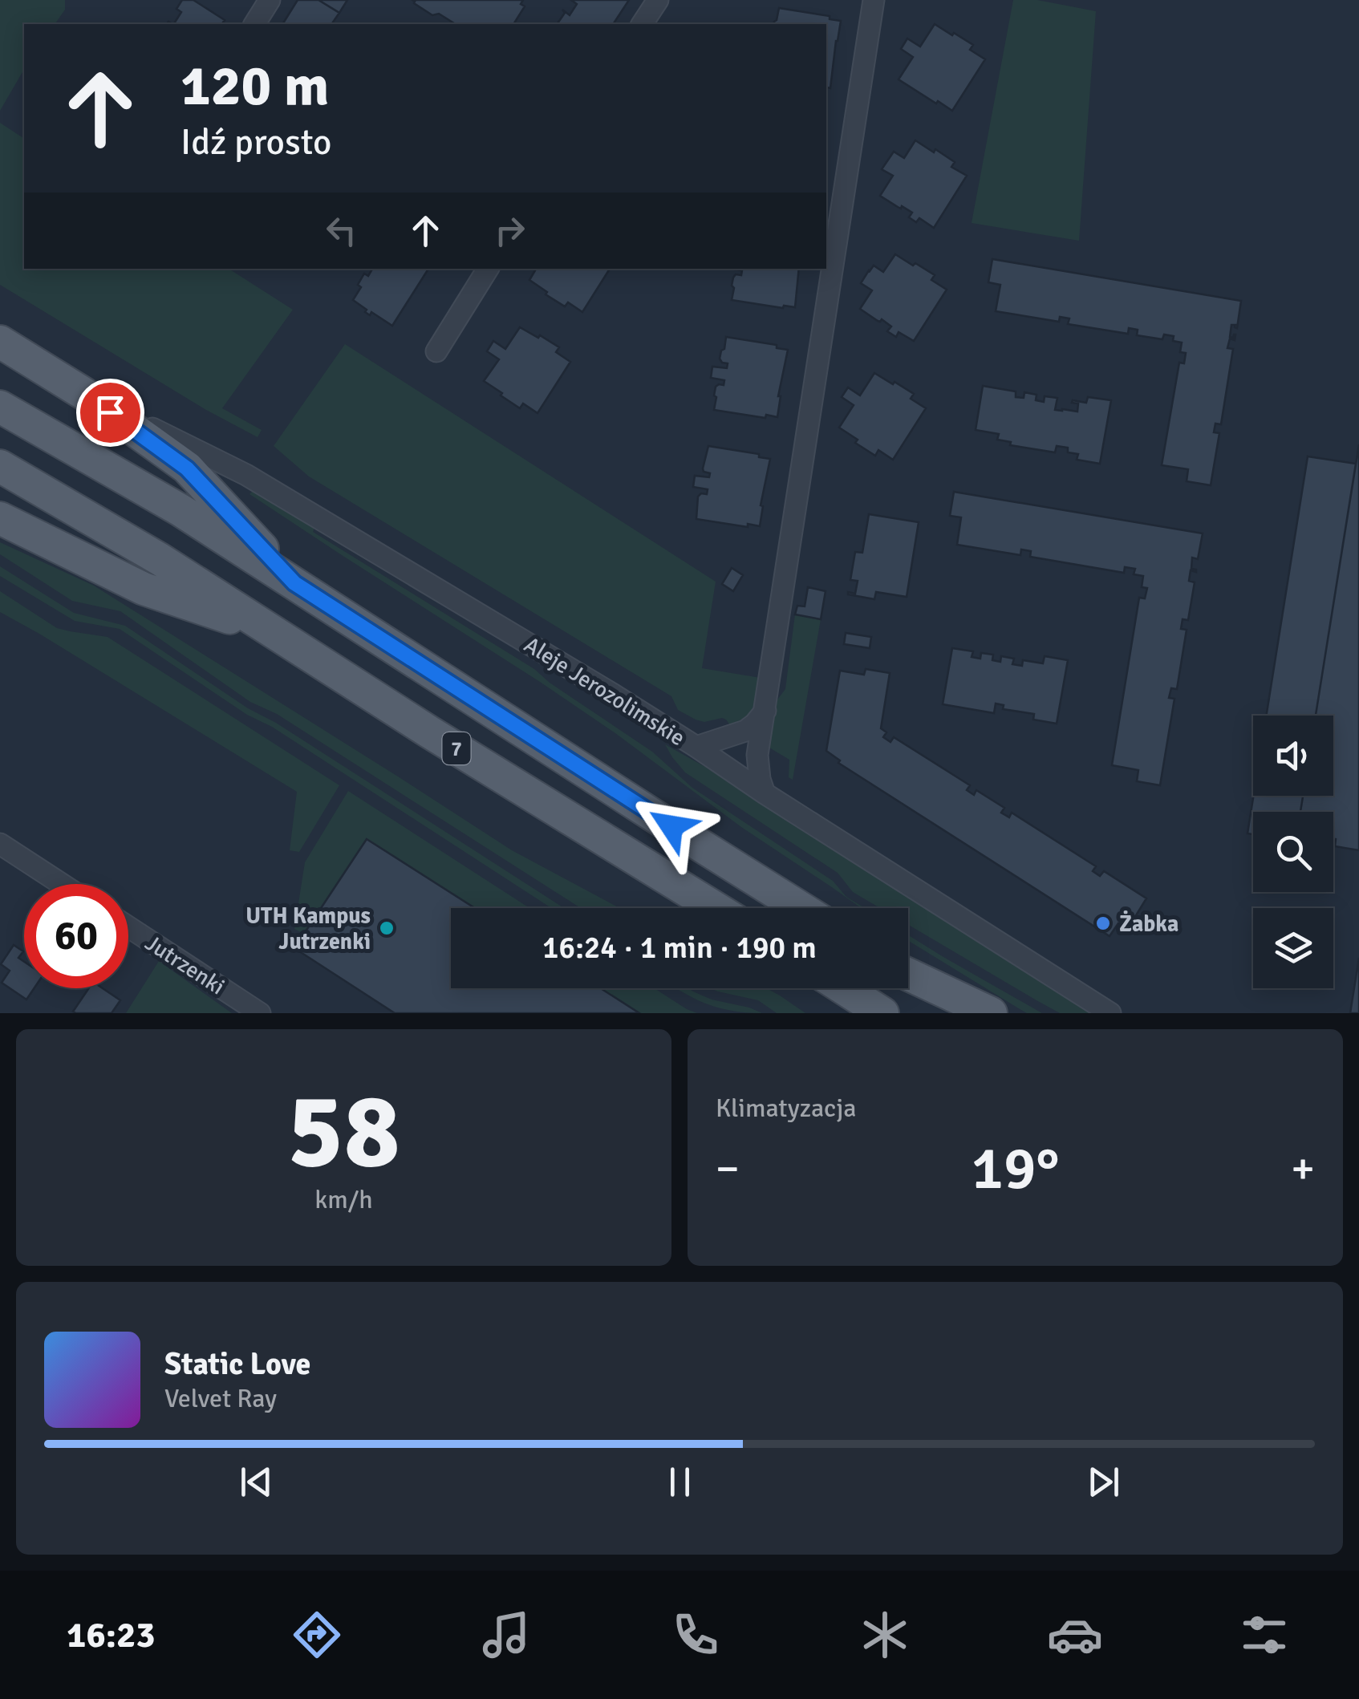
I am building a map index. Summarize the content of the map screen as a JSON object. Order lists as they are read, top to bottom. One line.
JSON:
{"streets":{"main road":["7"],"street":["Aleje Jerozolimskie","Jutrzenki"]},"places":["Żabka","UTH Kampus Jutrzenki"],"page":{"turn":["120 m","Idź prosto"],"limit":"60","trip":"16:24 · 1 min · 190 m","tile":[["58","km/h"],"Klimatyzacja"],"heat":["−","19°","+"],"song":["Static Love","Velvet Ray"],"tabs":"16:23"}}
